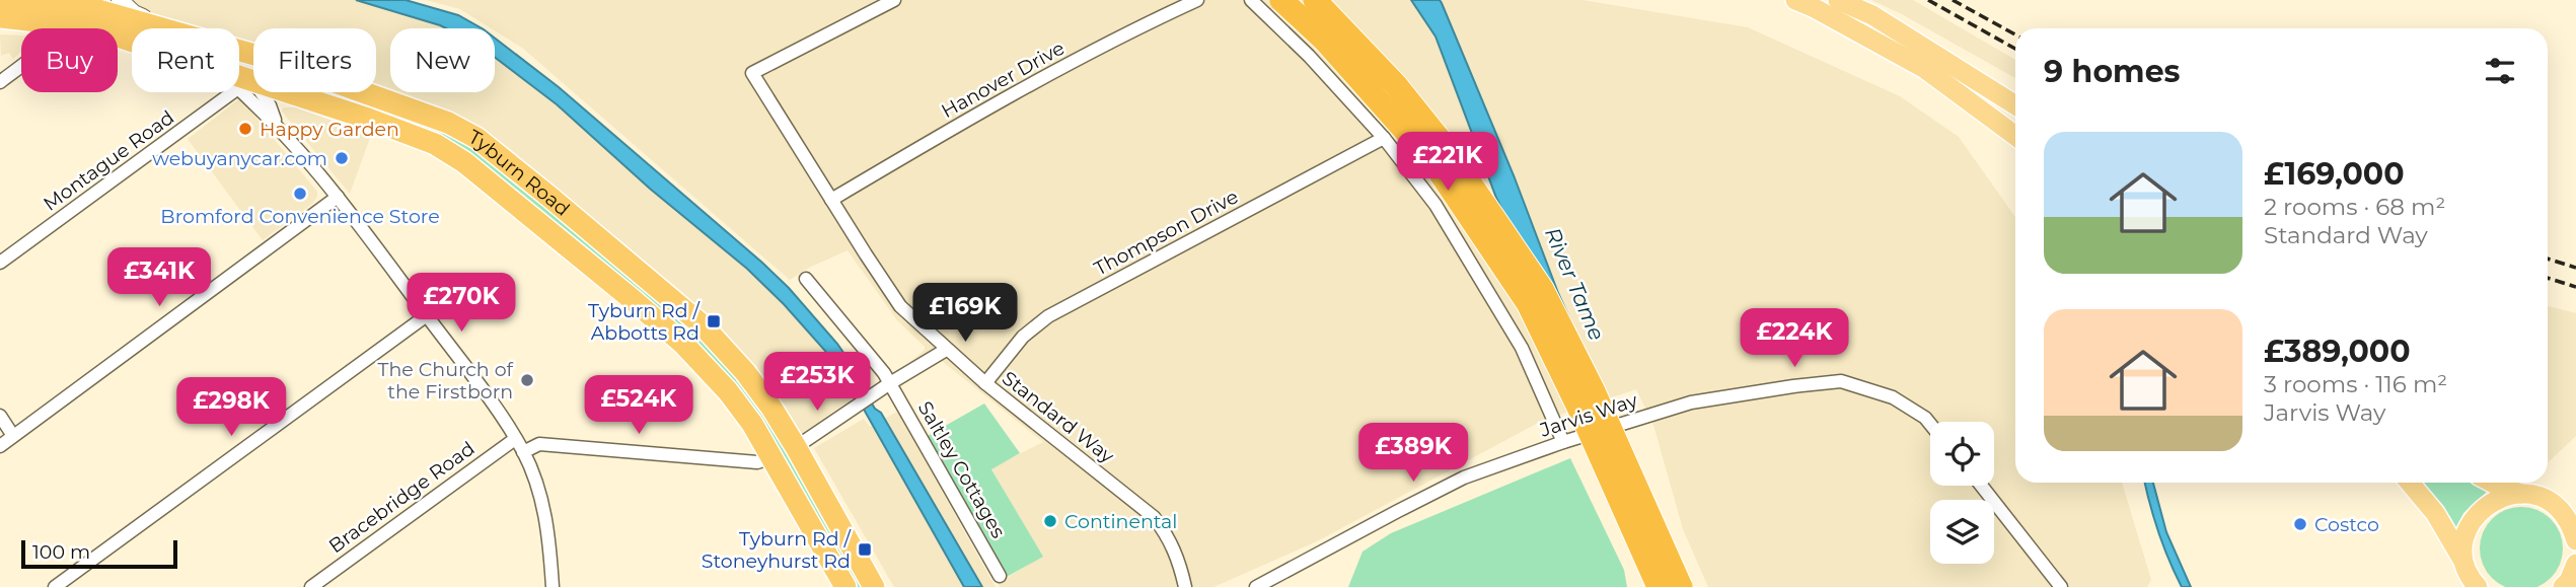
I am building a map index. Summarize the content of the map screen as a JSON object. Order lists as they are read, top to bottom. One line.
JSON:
{"streets":{"highway":["Tyburn Road"],"street":["Hanover Drive","Montague Road","Thompson Drive","Jarvis Way","Standard Way","Saltley Cottages","Bracebridge Road"]},"crossings":[["Hanover Drive","Standard Way"],["Montague Road","Tyburn Road"],["Thompson Drive","Standard Way"]],"water":["River Tame"],"places":{"other":["Happy Garden","webuyanycar.com","Bromford Convenience Store","The Church of the Firstborn","Continental","Costco"],"transit":["Tyburn Rd / Abbotts Rd","Tyburn Rd / Stoneyhurst Rd"]},"scale_bar":"100 m","page":{"chip":["Buy","Rent","Filters","New"],"heading":"9 homes","list":[{"name":"£169,000","note":"2 rooms · 68 m² · Standard Way"},{"name":"£389,000","note":"3 rooms · 116 m² · Jarvis Way"}],"price":["£221K","£341K","£270K","£169K","£224K","£253K","£524K","£298K","£389K"],"scale":"100 m"}}
